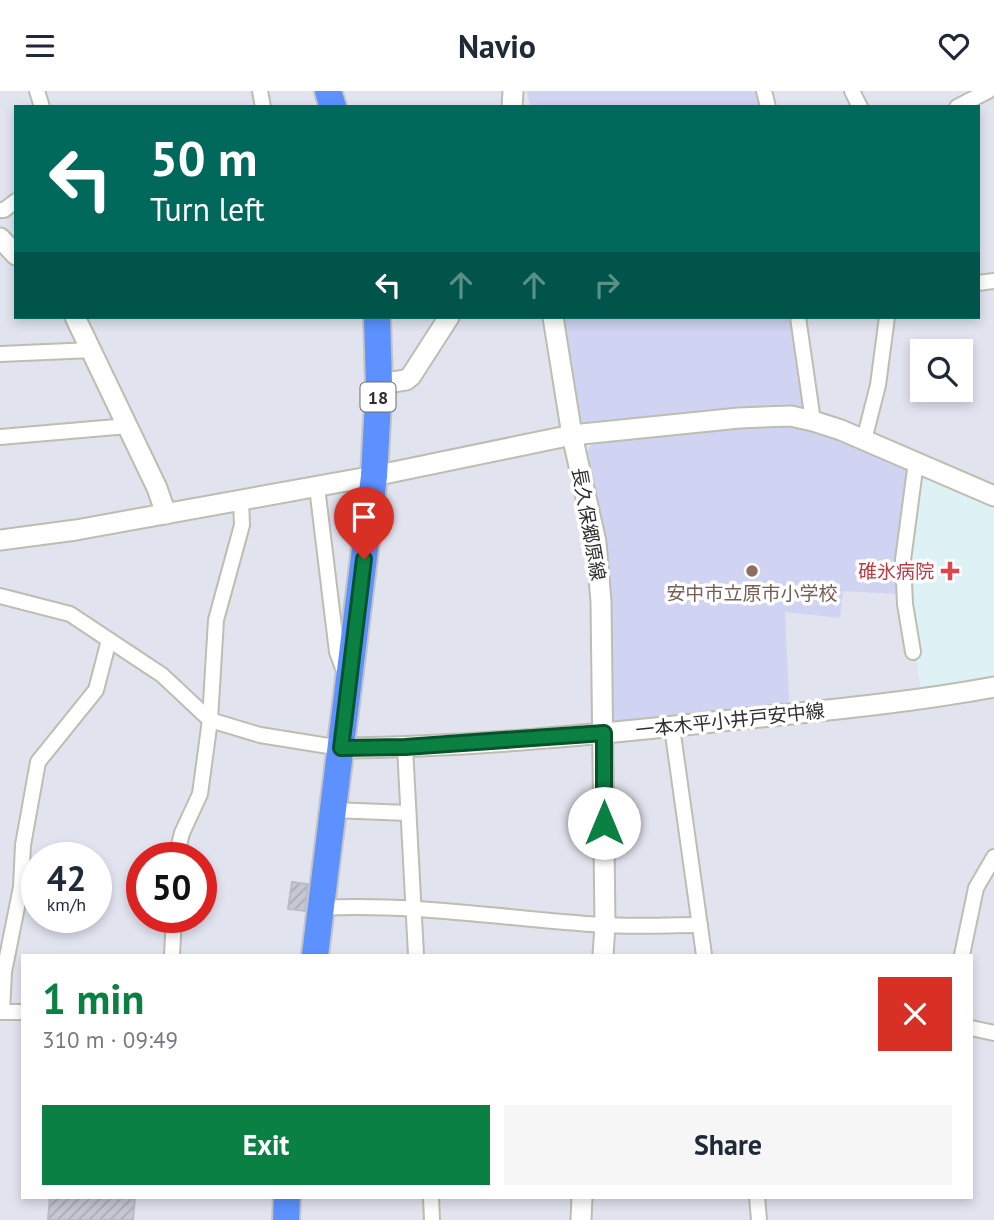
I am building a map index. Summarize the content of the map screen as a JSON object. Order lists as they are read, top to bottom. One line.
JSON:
{"streets":{"highway":["18"],"street":["長久保郷原線","一本木平小井戸安中線"]},"crossings":[["18","一本木平小井戸安中線"],["長久保郷原線","一本木平小井戸安中線"]],"places":{"other":["安中市立原市小学校"],"health":["碓氷病院"]},"page":{"header":"Navio","turn":["50 m","Turn left"],"speed":"42 km/h","limit":"50","heading":["1 min","310 m · 09:49"],"buttons":["Exit","Share"]}}
